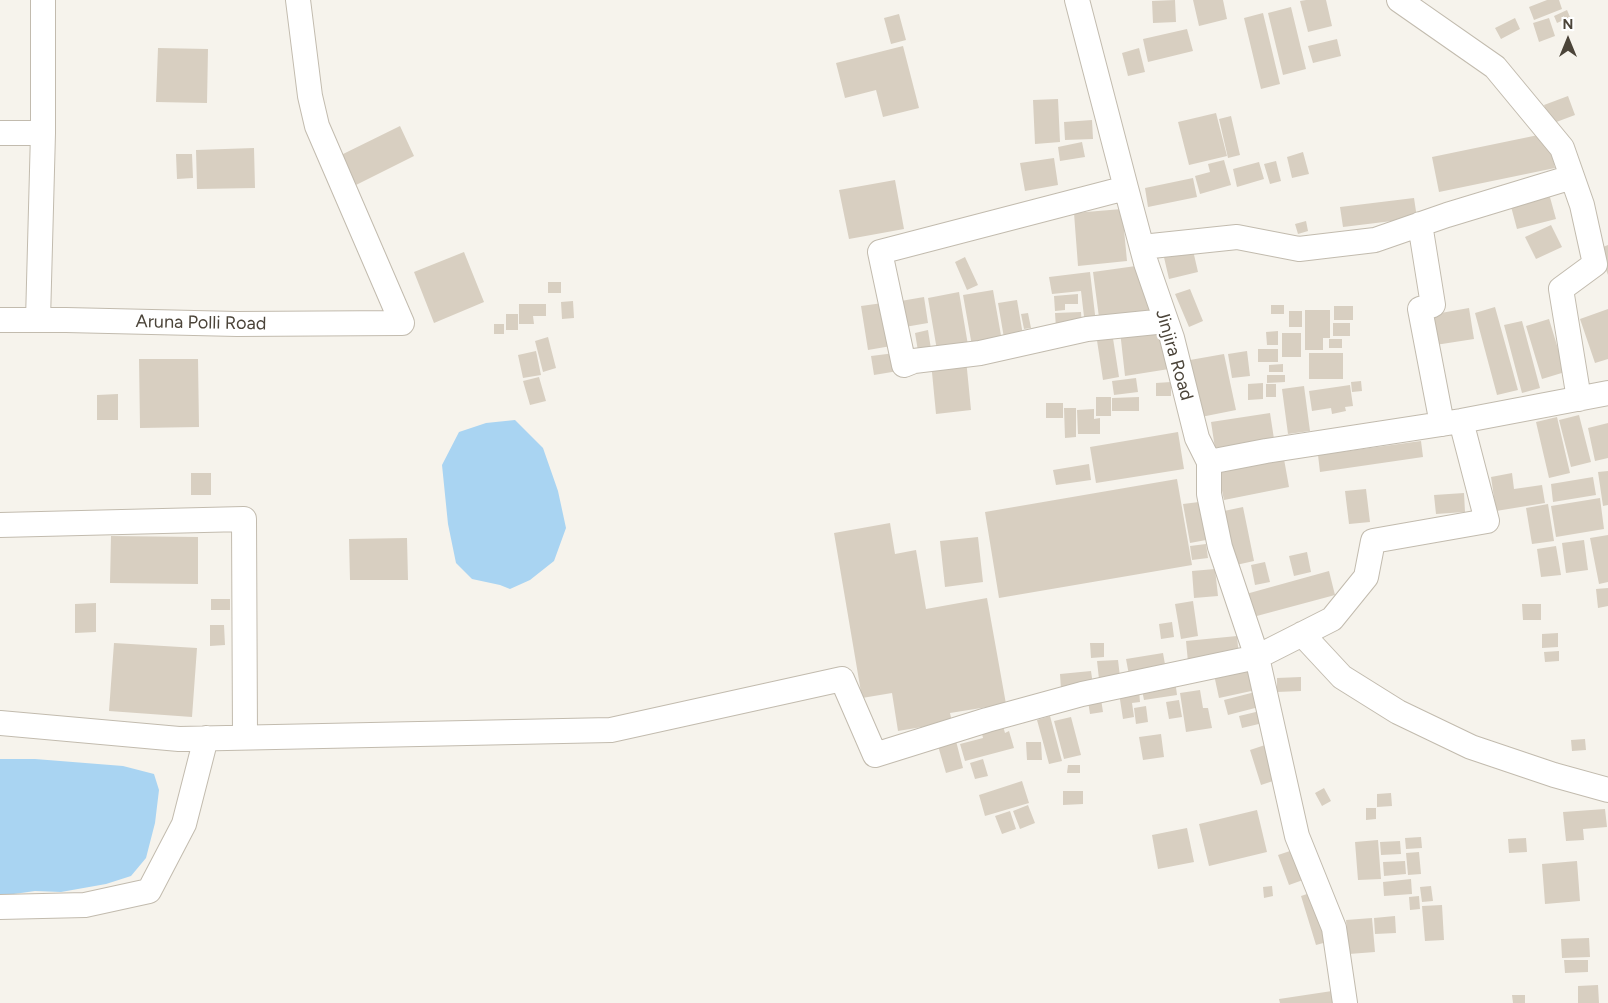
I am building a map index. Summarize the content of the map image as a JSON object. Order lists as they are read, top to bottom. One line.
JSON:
{"streets":{"street":["Aruna Polli Road","Jinjira Road"]},"north":"top"}
